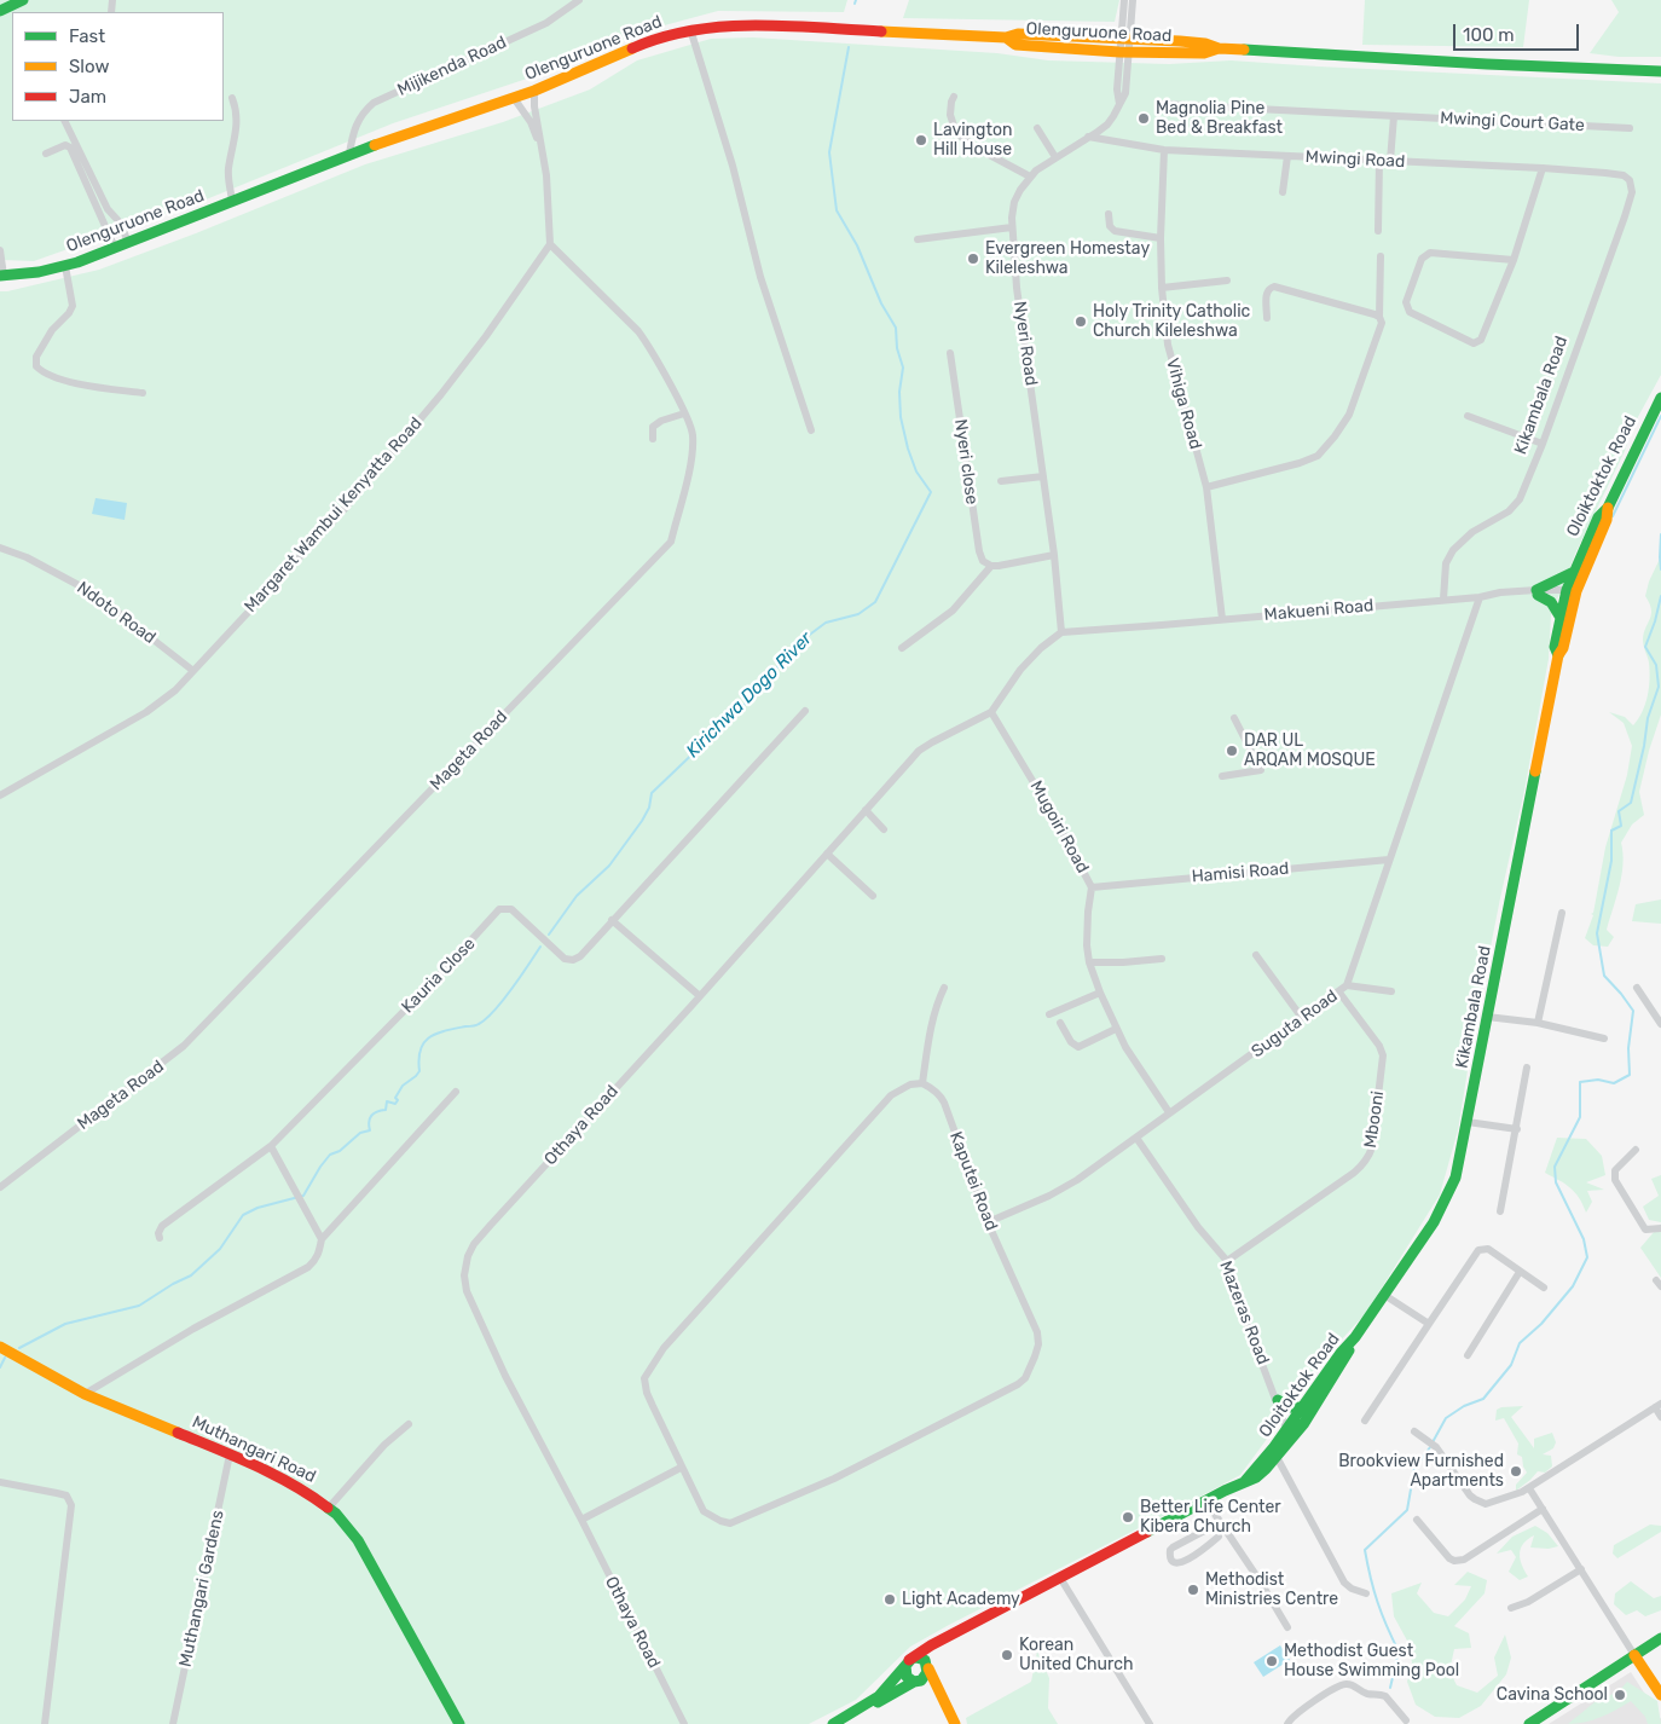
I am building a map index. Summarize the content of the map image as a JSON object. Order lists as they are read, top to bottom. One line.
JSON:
{"streets":{"street":["Olenguruone Road","Mijikenda Road","Mwingi Court Gate","Mwingi Road","Nyeri Road","Kikambala Road","Vihiga Road","Nyeri close","Oloiktoktok Road","Margaret Wambui Kenyatta Road","Makueni Road","Ndoto Road","Mageta Road","Mugoiri Road","Hamisi Road","Kauria Close","Suguta Road","Mbooni","Othaya Road","Kaputei Road","Mazeras Road","Oloitoktok Road","Muthangari Road","Muthangari Gardens"]},"crossings":[["Olenguruone Road","Mijikenda Road"],["Olenguruone Road","Nyeri Road"],["Mwingi Road","Nyeri Road"],["Mwingi Road","Kikambala Road"],["Mwingi Road","Vihiga Road"],["Nyeri Road","Makueni Road"],["Nyeri Road","Othaya Road"],["Kikambala Road","Makueni Road"],["Kikambala Road","Oloitoktok Road"],["Vihiga Road","Makueni Road"],["Oloiktoktok Road","Makueni Road"],["Margaret Wambui Kenyatta Road","Ndoto Road"],["Margaret Wambui Kenyatta Road","Mageta Road"],["Makueni Road","Suguta Road"],["Makueni Road","Othaya Road"],["Mugoiri Road","Hamisi Road"],["Mugoiri Road","Suguta Road"],["Mugoiri Road","Othaya Road"],["Hamisi Road","Suguta Road"],["Suguta Road","Mbooni"],["Suguta Road","Kaputei Road"],["Suguta Road","Mazeras Road"],["Mbooni","Mazeras Road"],["Mazeras Road","Oloitoktok Road"],["Muthangari Road","Muthangari Gardens"]],"water":["Kirichwa Dogo River"],"places":["Magnolia Pine Bed & Breakfast","Lavington Hill House","Evergreen Homestay Kileleshwa","Holy Trinity Catholic Church Kileleshwa","DAR UL ARQAM MOSQUE","Brookview Furnished Apartments","Better Life Center Kibera Church","Methodist Ministries Centre","Light Academy","Korean United Church","Methodist Guest House Swimming Pool","Cavina School"],"legend":["Fast","Slow","Jam"],"scale_bar":"100 m"}
